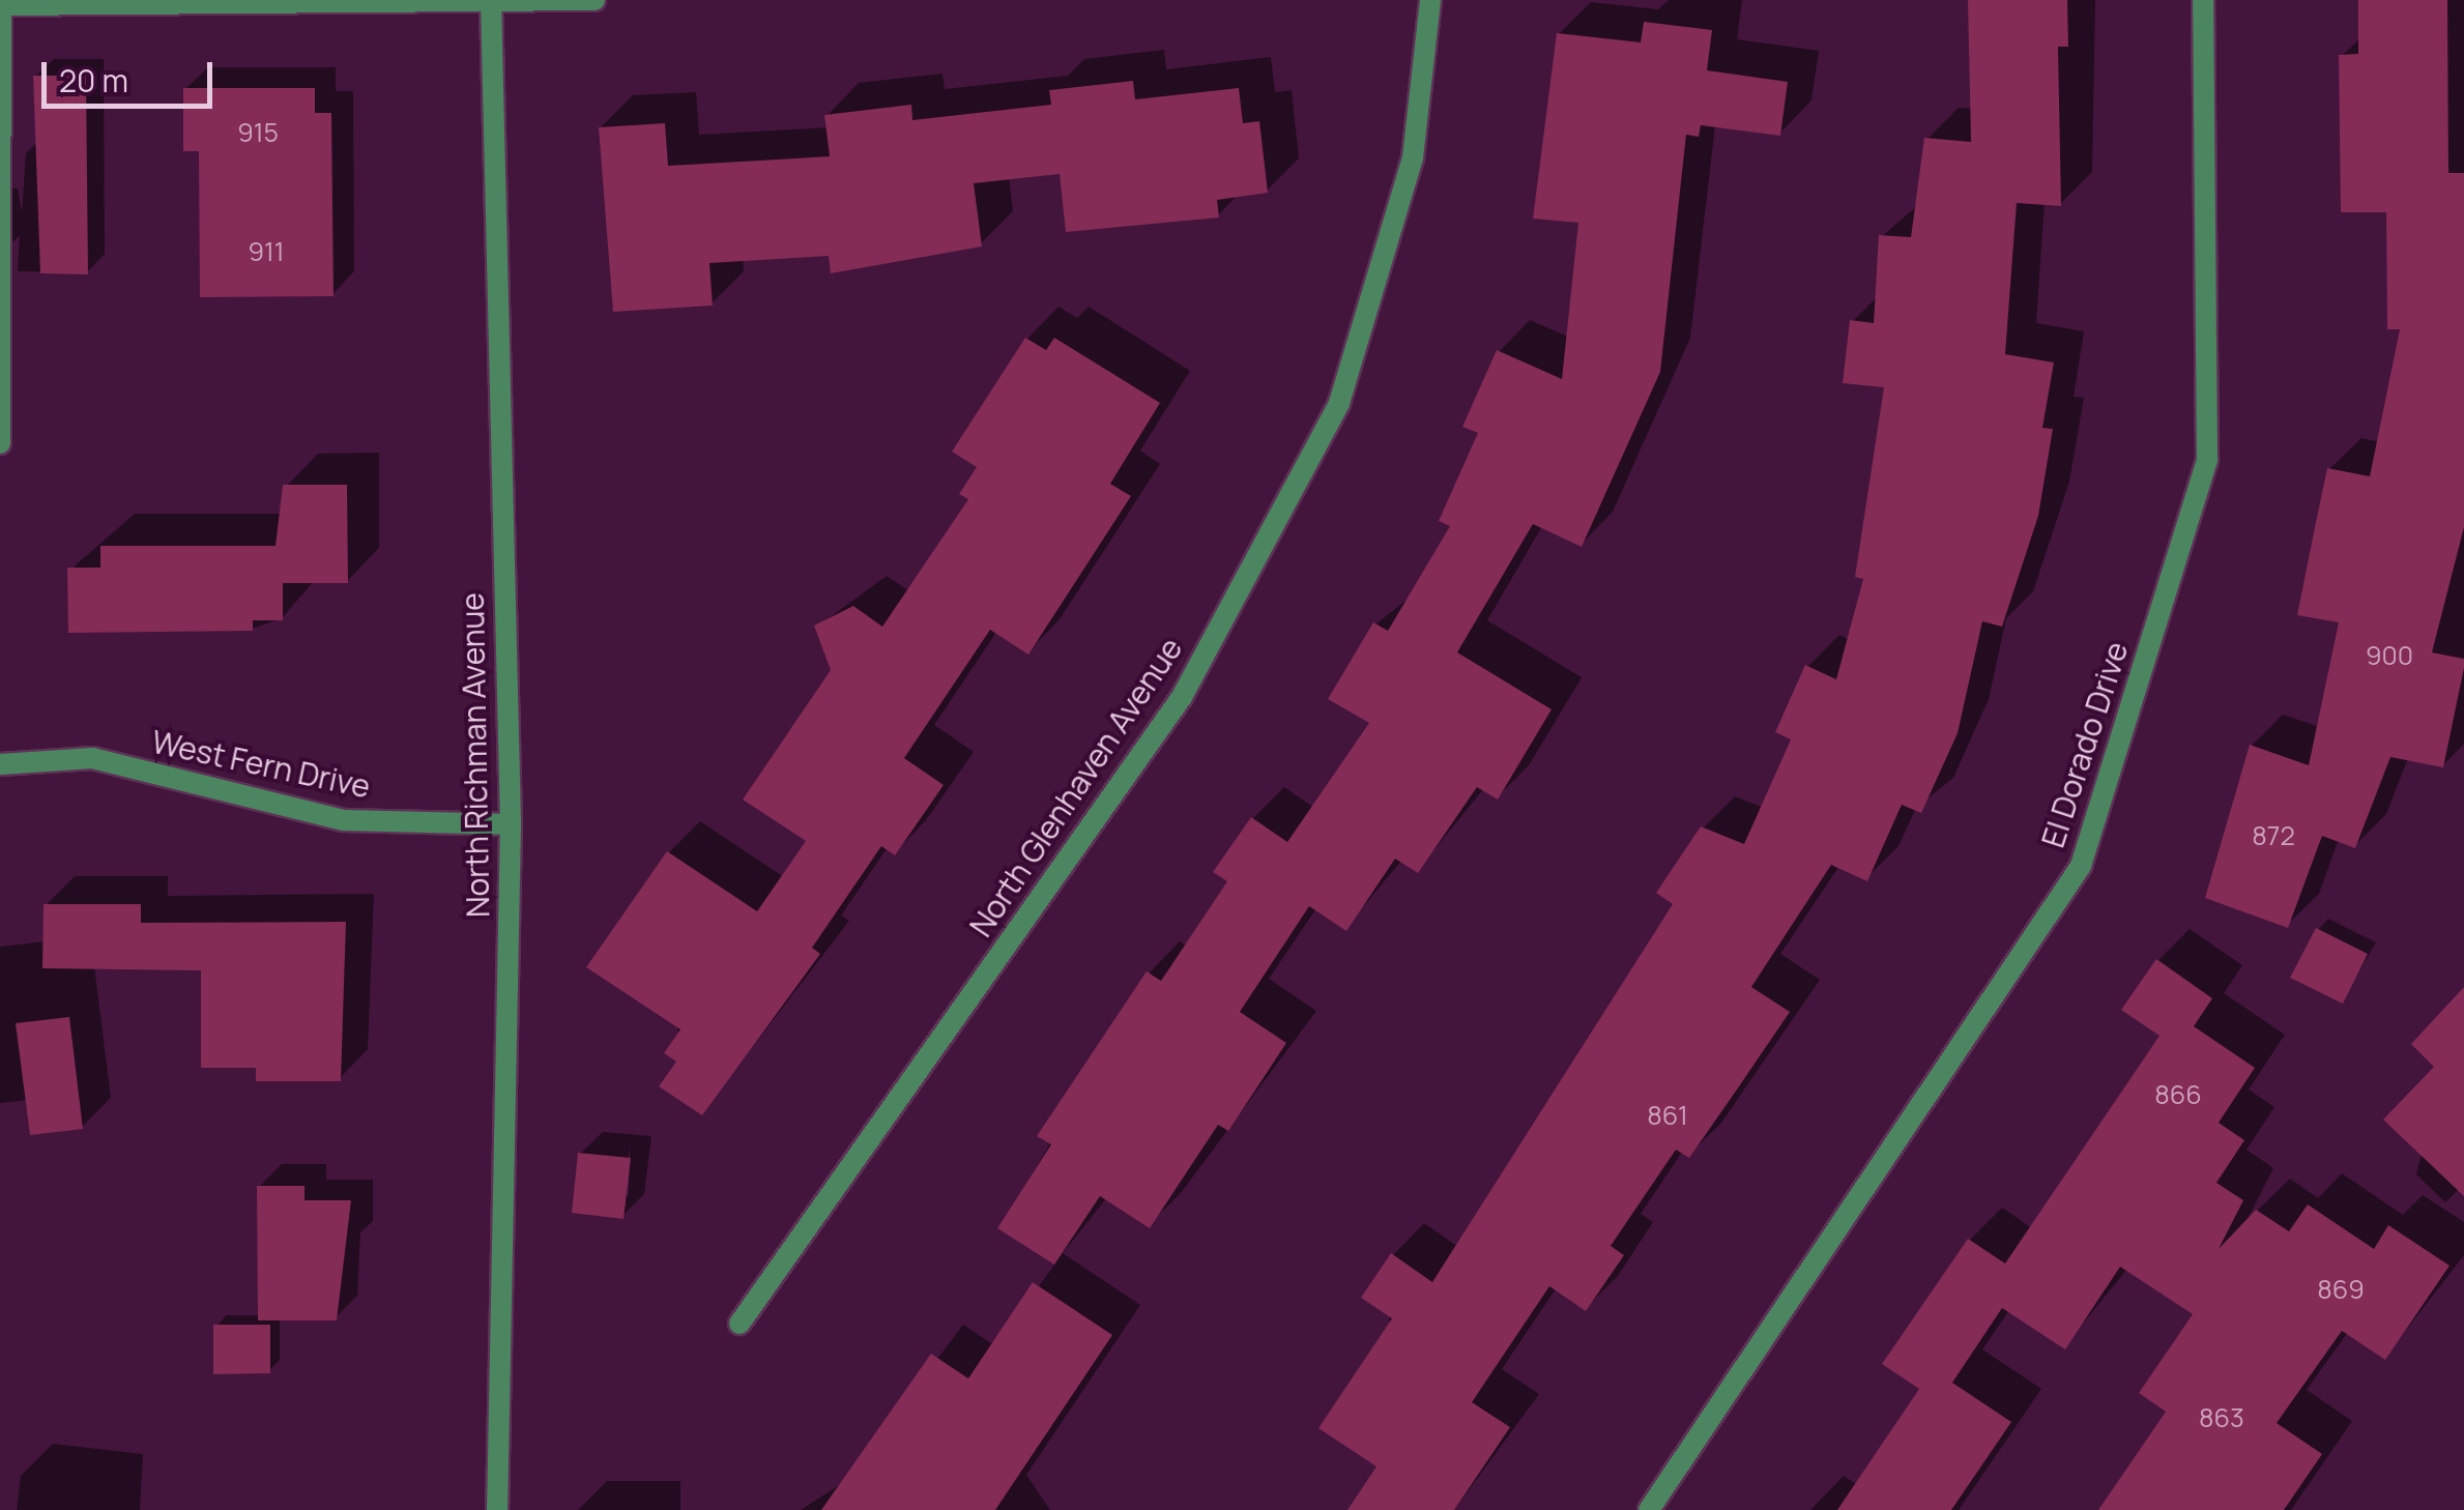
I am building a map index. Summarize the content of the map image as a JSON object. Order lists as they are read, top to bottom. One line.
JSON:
{"streets":{"street":["El Dorado Drive","North Richman Avenue","West Fern Drive","North Glenhaven Avenue"]},"crossings":[["North Richman Avenue","West Fern Drive"]],"house_numbers":["915","911","900","872","866","861","869","863"],"scale_bar":"20 m"}
